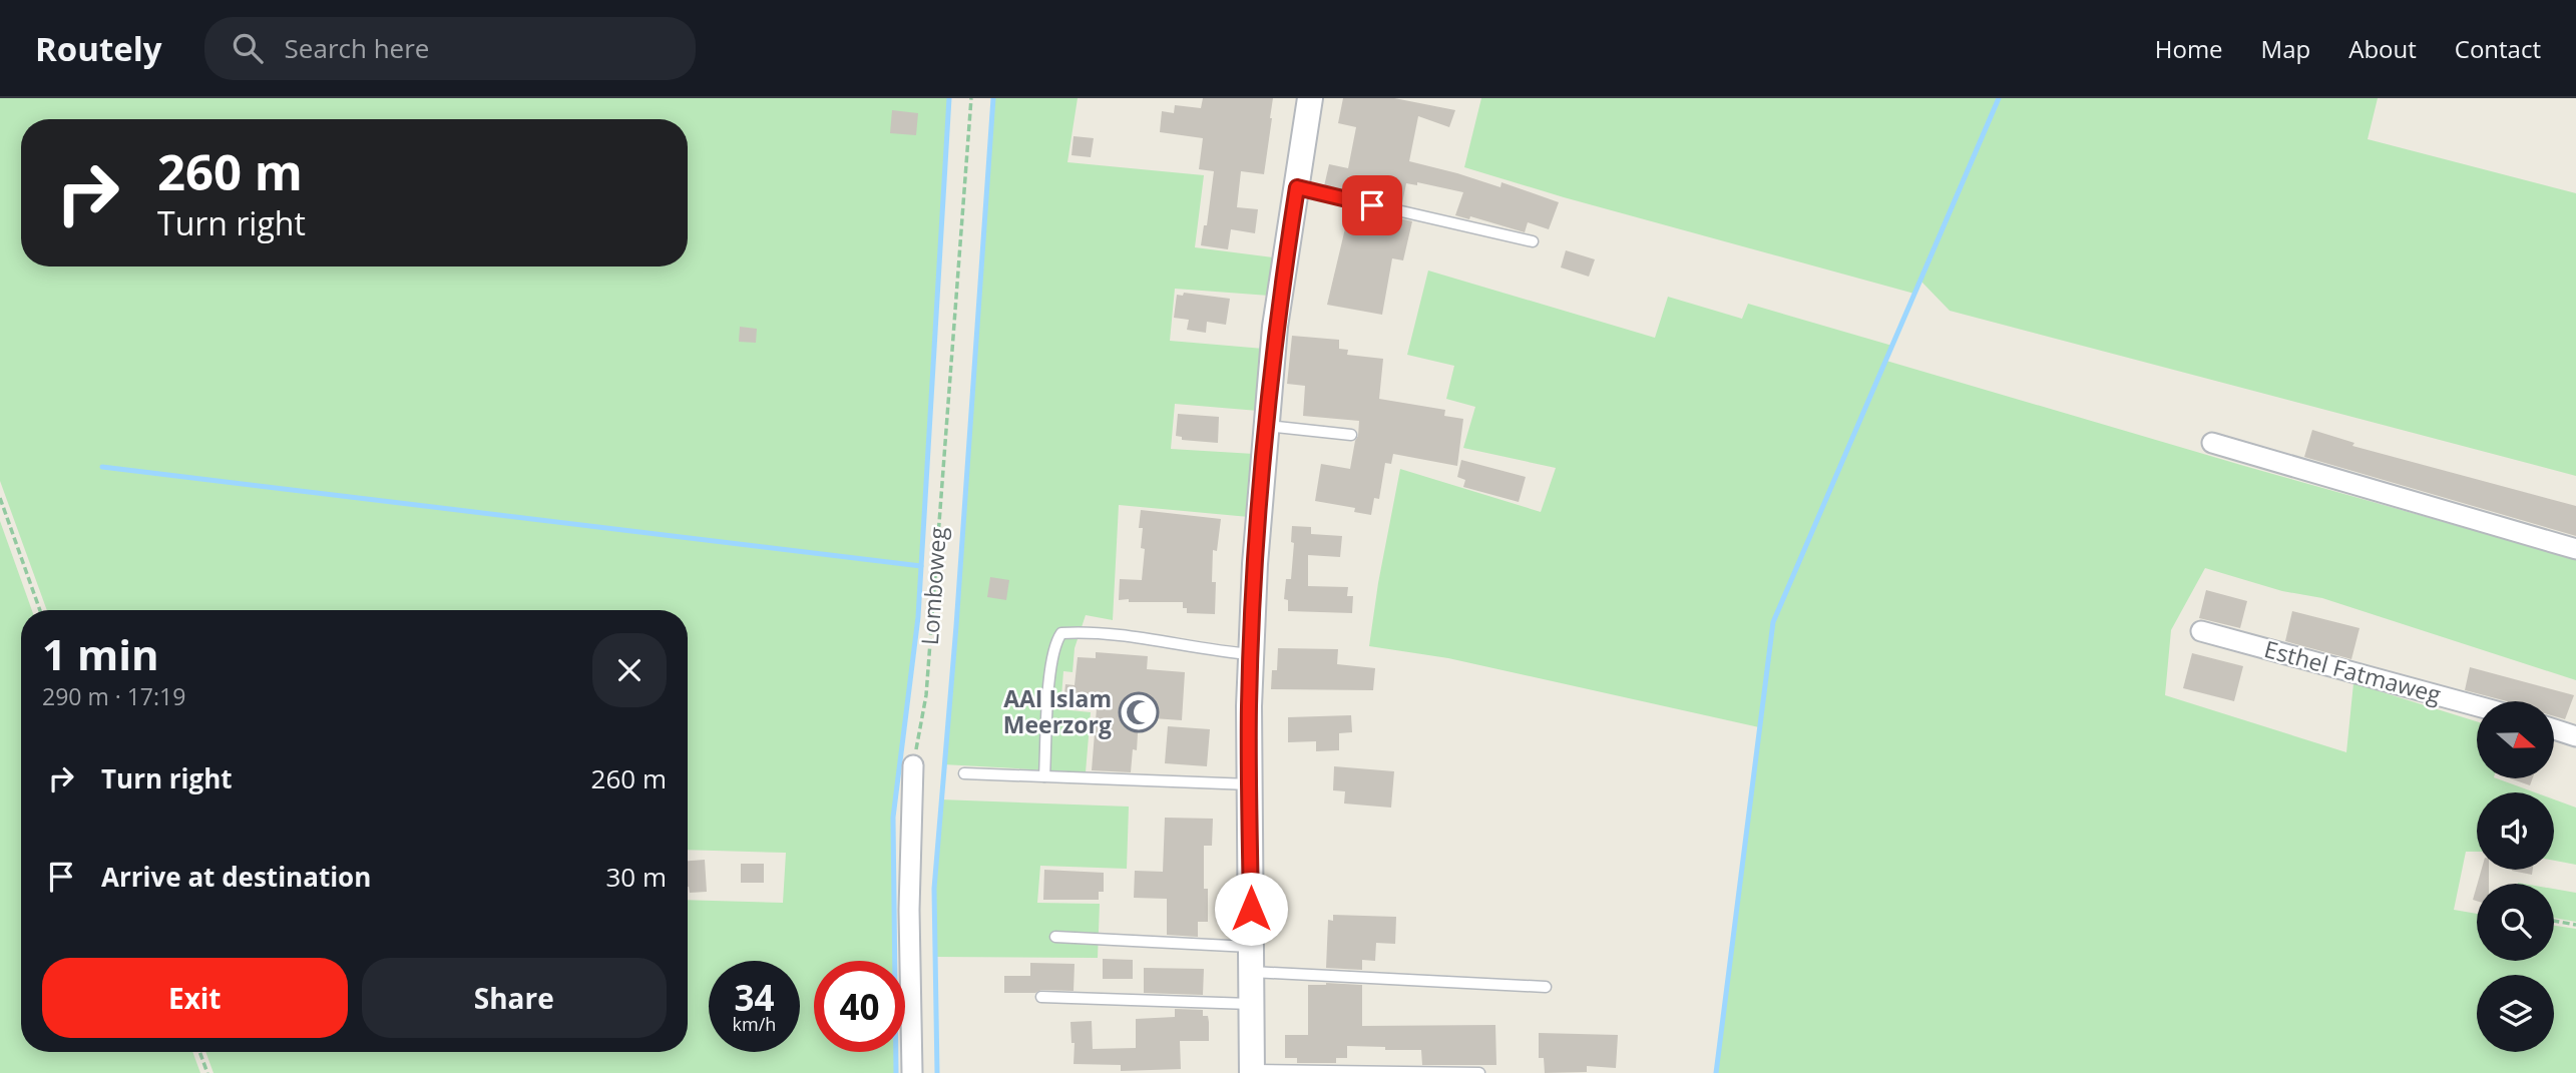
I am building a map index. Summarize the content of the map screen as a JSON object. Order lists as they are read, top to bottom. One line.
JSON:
{"streets":{"street":["Esthel Fatmaweg"],"path":["Lomboweg"]},"places":{"mosque":["AAI Islam Meerzorg"]},"north":"right","page":{"header":"Routely","search":"Search here","nav":["Home","Map","About","Contact"],"turn":["260 m","Turn right"],"heading":["1 min","290 m · 17:19"],"list":[{"name":"Turn right","value":"260 m"},{"name":"Arrive at destination","value":"30 m"}],"buttons":["Exit","Share"],"speed":"34 km/h","limit":"40"}}
